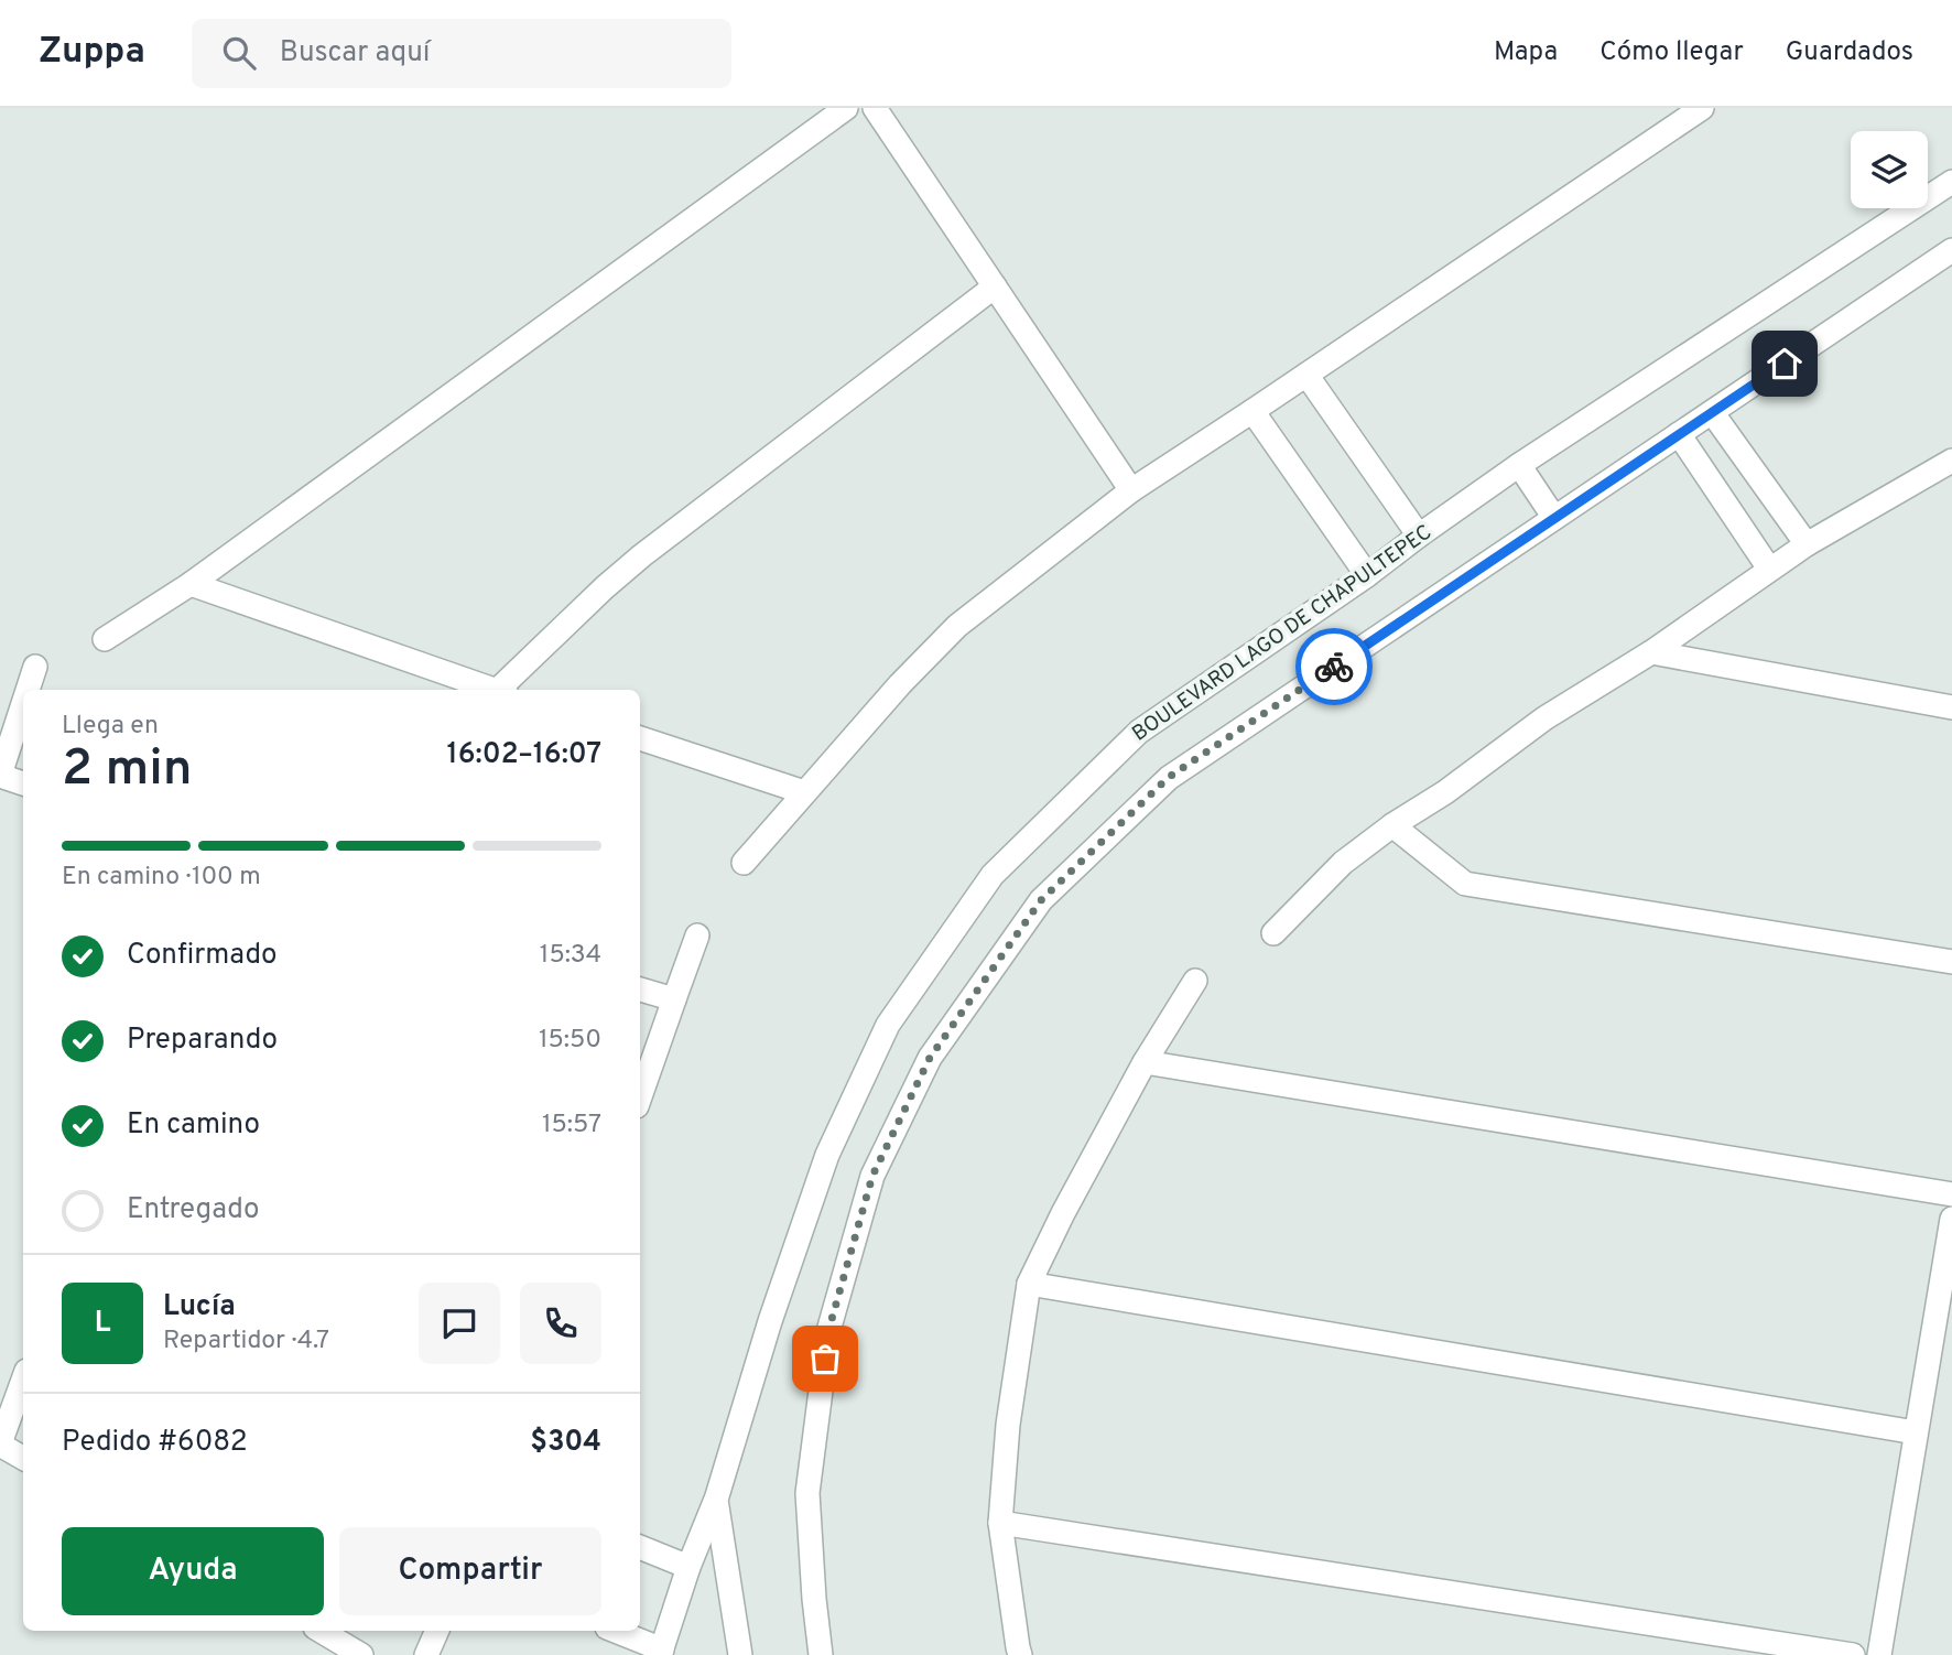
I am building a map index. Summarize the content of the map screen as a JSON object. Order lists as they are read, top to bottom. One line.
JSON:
{"streets":{"street":["BOULEVARD LAGO DE CHAPULTEPEC"]},"page":{"header":"Zuppa","search":"Buscar aquí","nav":["Mapa","Cómo llegar","Guardados"],"heading":["2 min","Llega en","16:02–16:07"],"panel":["Lucía","Repartidor · 4.7","Pedido #6082","$304"],"bar":"En camino · 100 m","list":[["Confirmado","15:34"],["Preparando","15:50"],["En camino","15:57"],"Entregado"],"round":"L","buttons":["Ayuda","Compartir"]}}
